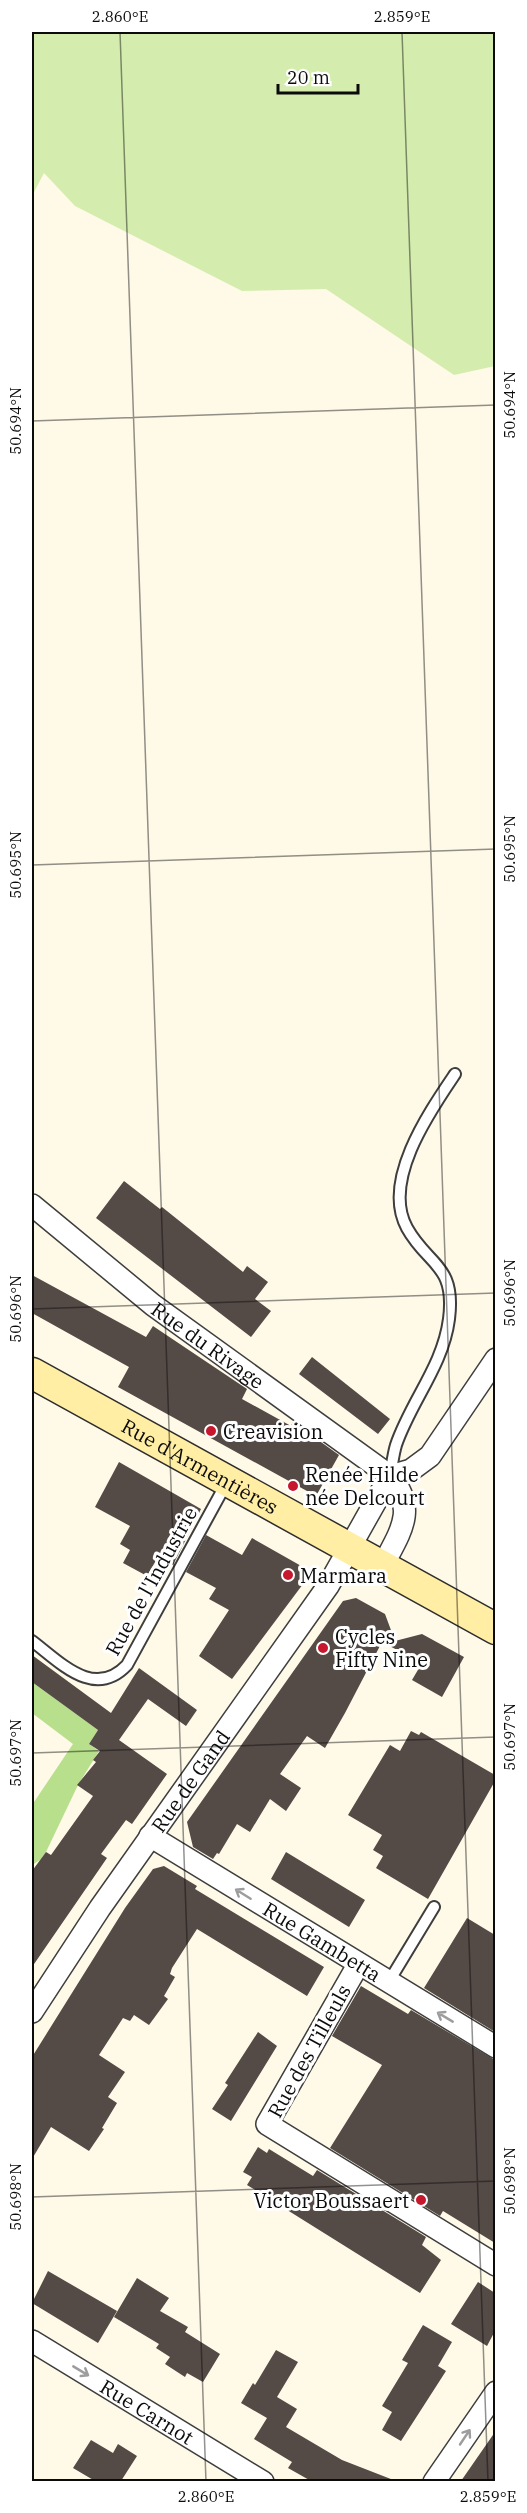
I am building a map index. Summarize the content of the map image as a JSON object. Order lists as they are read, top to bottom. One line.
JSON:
{"streets":{"main road":["Rue d'Armentières"],"street":["Rue du Rivage","Rue de Gand","Rue Gambetta","Rue des Tilleuls","Rue Carnot"],"lane":["Rue de l'Industrie"]},"crossings":[["Rue du Rivage","Rue d'Armentières"],["Rue d'Armentières","Rue de l'Industrie"],["Rue d'Armentières","Rue de Gand"],["Rue de Gand","Rue Gambetta"],["Rue Gambetta","Rue des Tilleuls"]],"one_way":["Rue Gambetta","Rue Carnot"],"places":["Creavision","Renée Hilde née Delcourt","Marmara","Cycles Fifty Nine","Victor Boussaert"],"scale_bar":"20 m","coordinates":["2.860°E","2.859°E","50.694°N","50.695°N","50.696°N","50.697°N","50.698°N"]}
